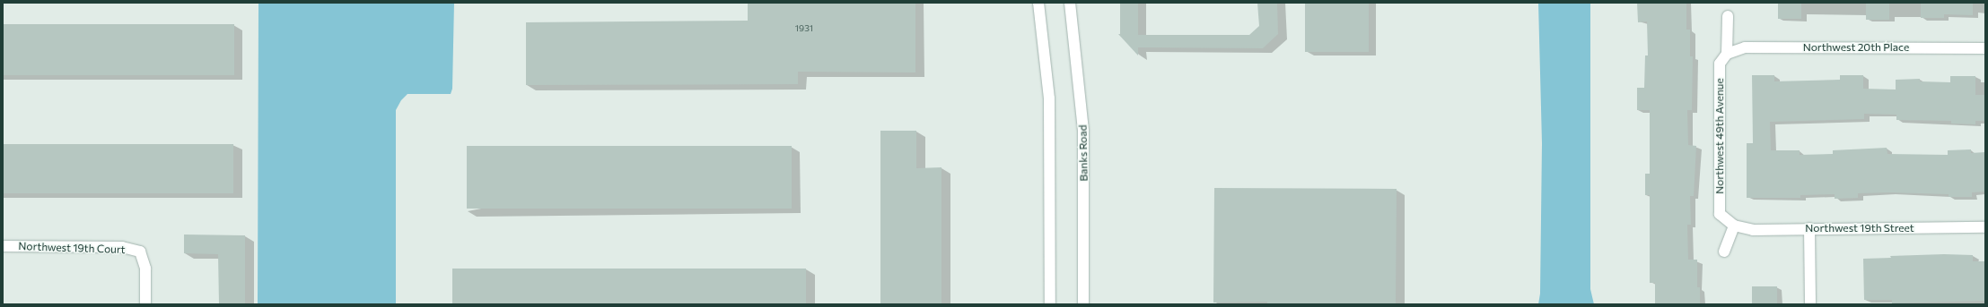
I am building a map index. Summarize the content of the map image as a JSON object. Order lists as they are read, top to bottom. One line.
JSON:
{"streets":{"street":["Northwest 20th Place","Northwest 49th Avenue","Banks Road","Northwest 19th Street","Northwest 19th Court"]},"crossings":[["Northwest 20th Place","Northwest 49th Avenue"],["Northwest 49th Avenue","Northwest 19th Street"]],"house_numbers":["1931"]}
